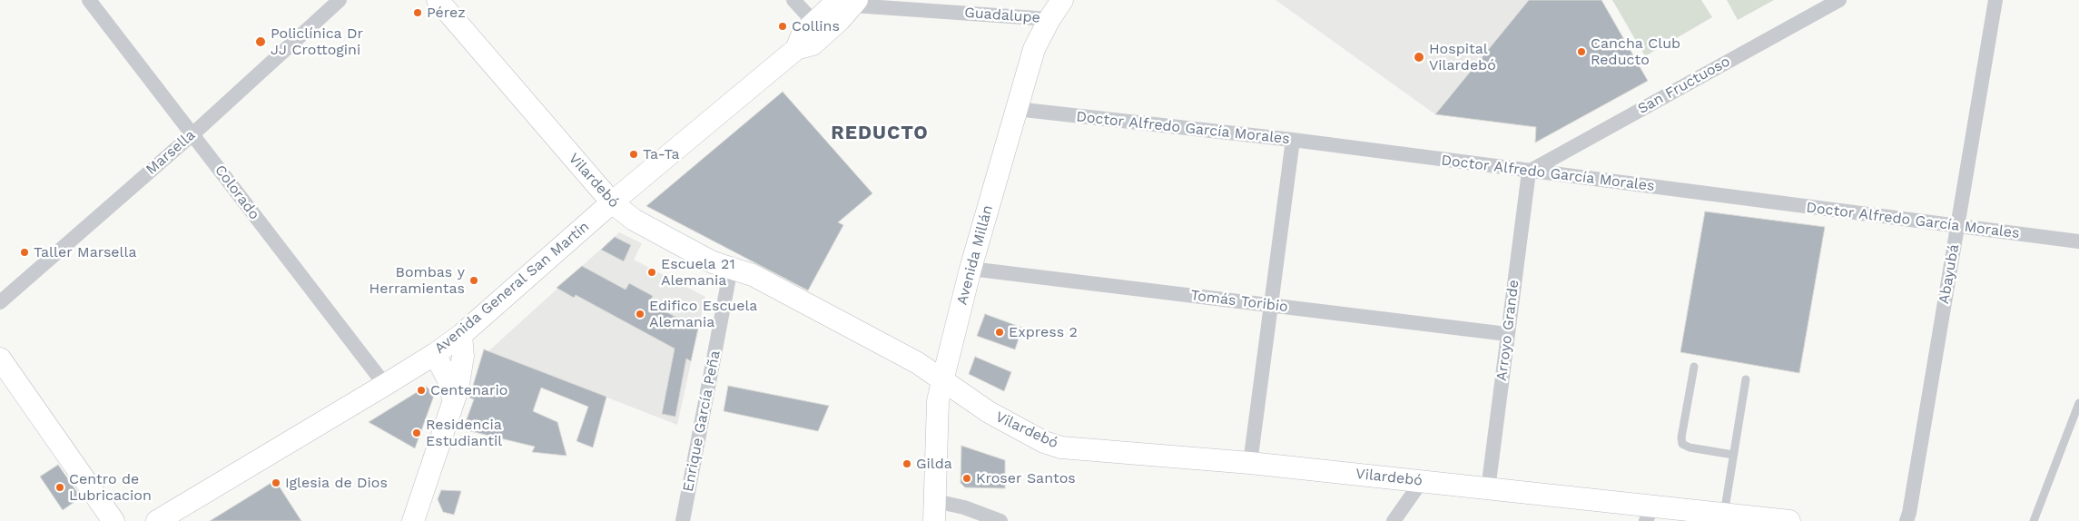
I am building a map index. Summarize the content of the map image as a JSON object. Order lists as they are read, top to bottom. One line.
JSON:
{"streets":{"street":["Guadalupe","San Fructuoso","Doctor Alfredo García Morales","Marsella","Vilardebó","Colorado","Avenida Millán","Abayubá","Avenida General San Martín","Tomás Toribio","Arroyo Grande","Enrique García Peña"]},"crossings":[["Guadalupe","Avenida Millán"],["Guadalupe","Avenida General San Martín"],["San Fructuoso","Doctor Alfredo García Morales"],["San Fructuoso","Arroyo Grande"],["Doctor Alfredo García Morales","Avenida Millán"],["Doctor Alfredo García Morales","Abayubá"],["Doctor Alfredo García Morales","Arroyo Grande"],["Marsella","Colorado"],["Vilardebó","Avenida Millán"],["Vilardebó","Avenida General San Martín"],["Vilardebó","Arroyo Grande"],["Vilardebó","Enrique García Peña"],["Colorado","Avenida General San Martín"],["Avenida Millán","Tomás Toribio"],["Tomás Toribio","Arroyo Grande"]],"districts":["REDUCTO"],"places":["Pérez","Collins","Policlínica Dr JJ Crottogini","Cancha Club Reducto","Hospital Vilardebó","Ta-Ta","Taller Marsella","Escuela 21 Alemania","Bombas y Herramientas","Edifico Escuela Alemania","Express 2","Centenario","Residencia Estudiantil","Gilda","Kroser Santos","Iglesia de Dios","Centro de Lubricacion"]}
